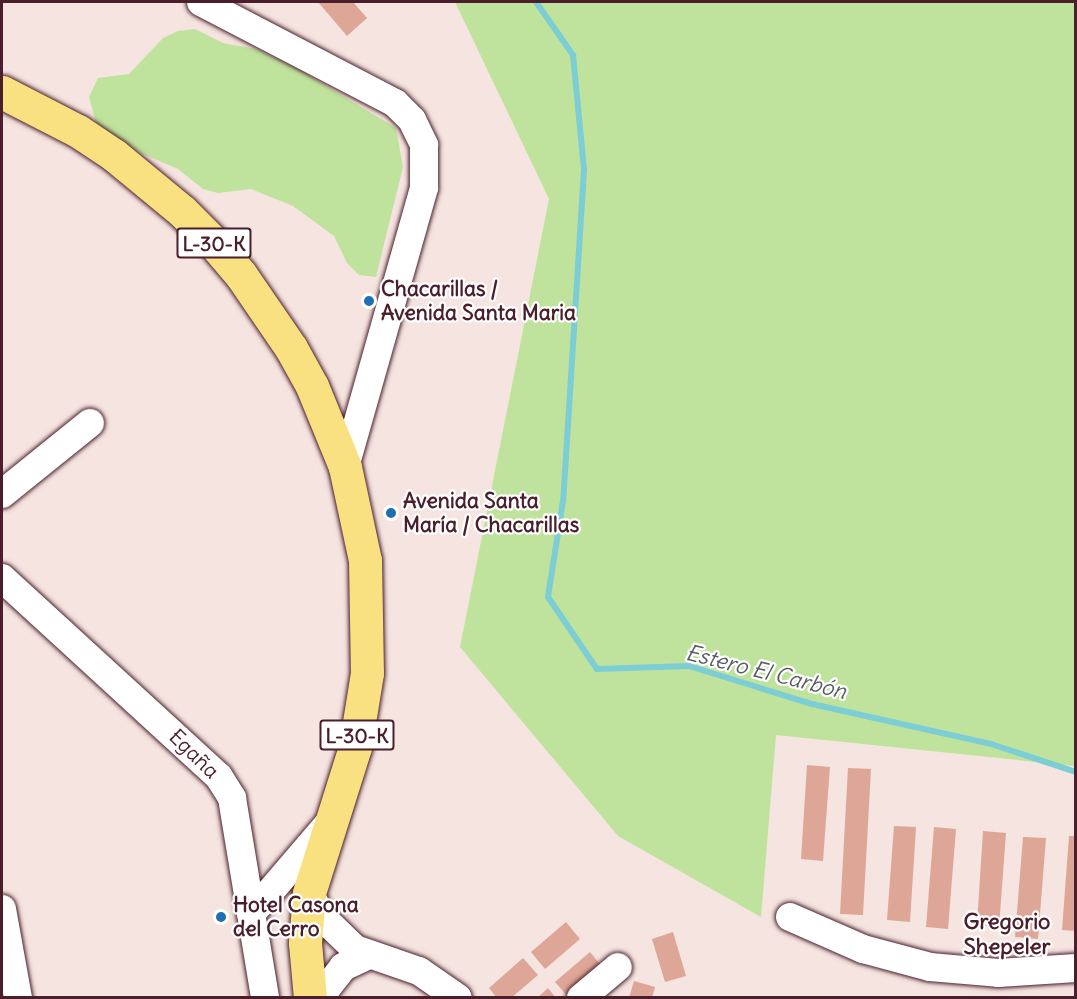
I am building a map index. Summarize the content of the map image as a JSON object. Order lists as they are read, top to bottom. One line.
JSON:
{"streets":{"main road":["L-30-K"],"street":["Egaña"]},"districts":["Gregorio Shepeler"],"water":["Estero El Carbón"],"places":["Chacarillas / Avenida Santa Maria","Avenida Santa María / Chacarillas","Hotel Casona del Cerro"]}
